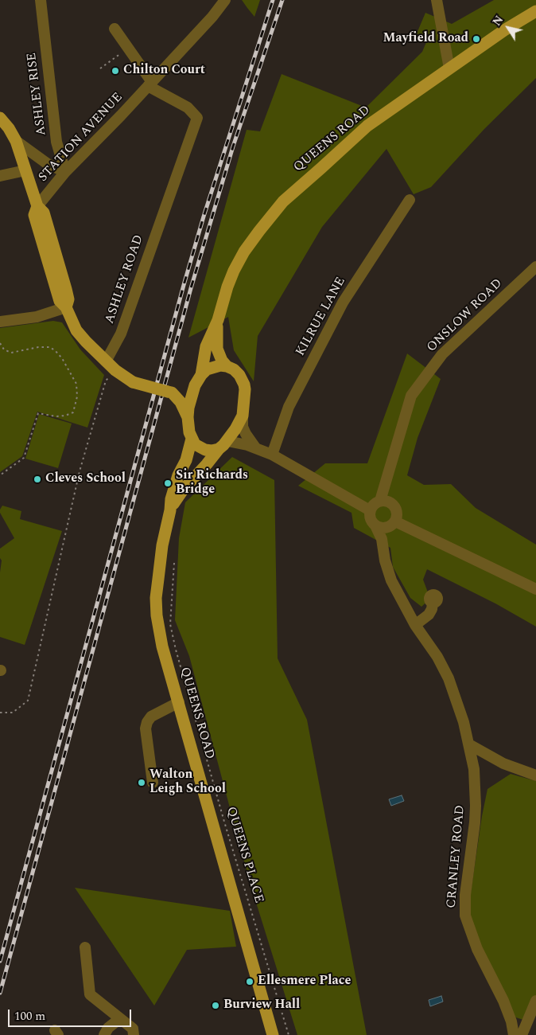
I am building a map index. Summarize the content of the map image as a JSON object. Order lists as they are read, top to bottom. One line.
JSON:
{"streets":{"main road":["QUEENS ROAD"],"street":["ASHLEY RISE","STATION AVENUE","ASHLEY ROAD","ONSLOW ROAD","KILRUE LANE","CRANLEY ROAD"],"path":["QUEENS PLACE"]},"crossings":[["ASHLEY RISE","STATION AVENUE"],["STATION AVENUE","ASHLEY ROAD"],["ONSLOW ROAD","CRANLEY ROAD"]],"places":["Mayfield Road","Chilton Court","Cleves School","Sir Richards Bridge","Walton Leigh School","Ellesmere Place","Burview Hall"],"scale_bar":"100 m","north":"top left"}
